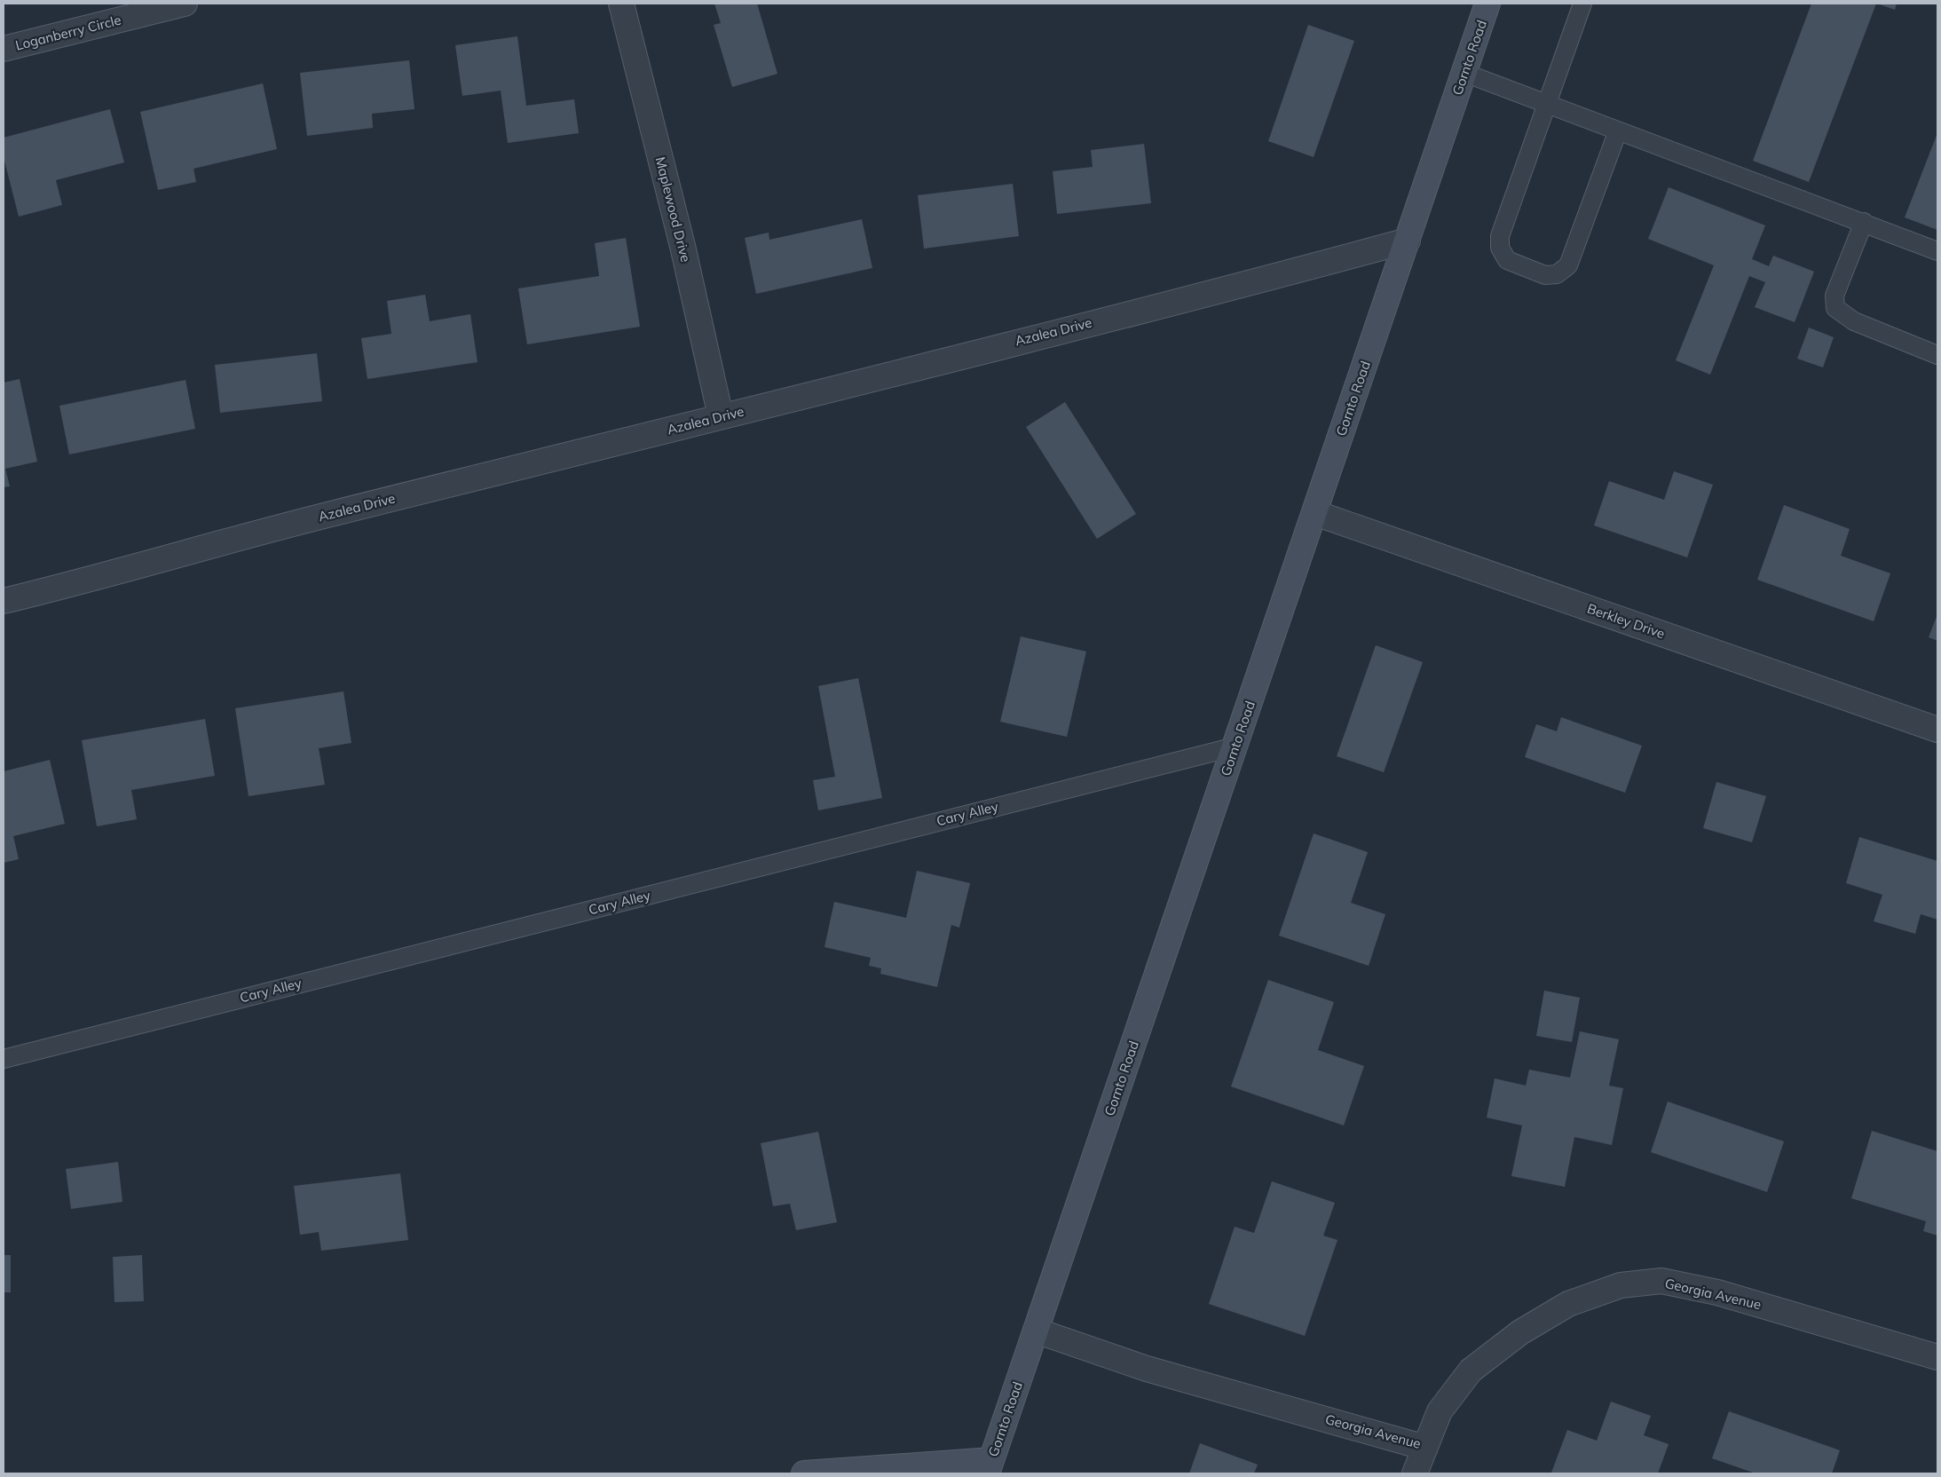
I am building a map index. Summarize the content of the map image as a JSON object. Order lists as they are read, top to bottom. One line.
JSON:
{"streets":{"main road":["Gornto Road"],"street":["Loganberry Circle","Maplewood Drive","Azalea Drive","Berkley Drive","Georgia Avenue"],"lane":["Cary Alley"]},"crossings":[["Gornto Road","Azalea Drive"],["Gornto Road","Berkley Drive"],["Gornto Road","Cary Alley"],["Gornto Road","Georgia Avenue"],["Maplewood Drive","Azalea Drive"]]}
